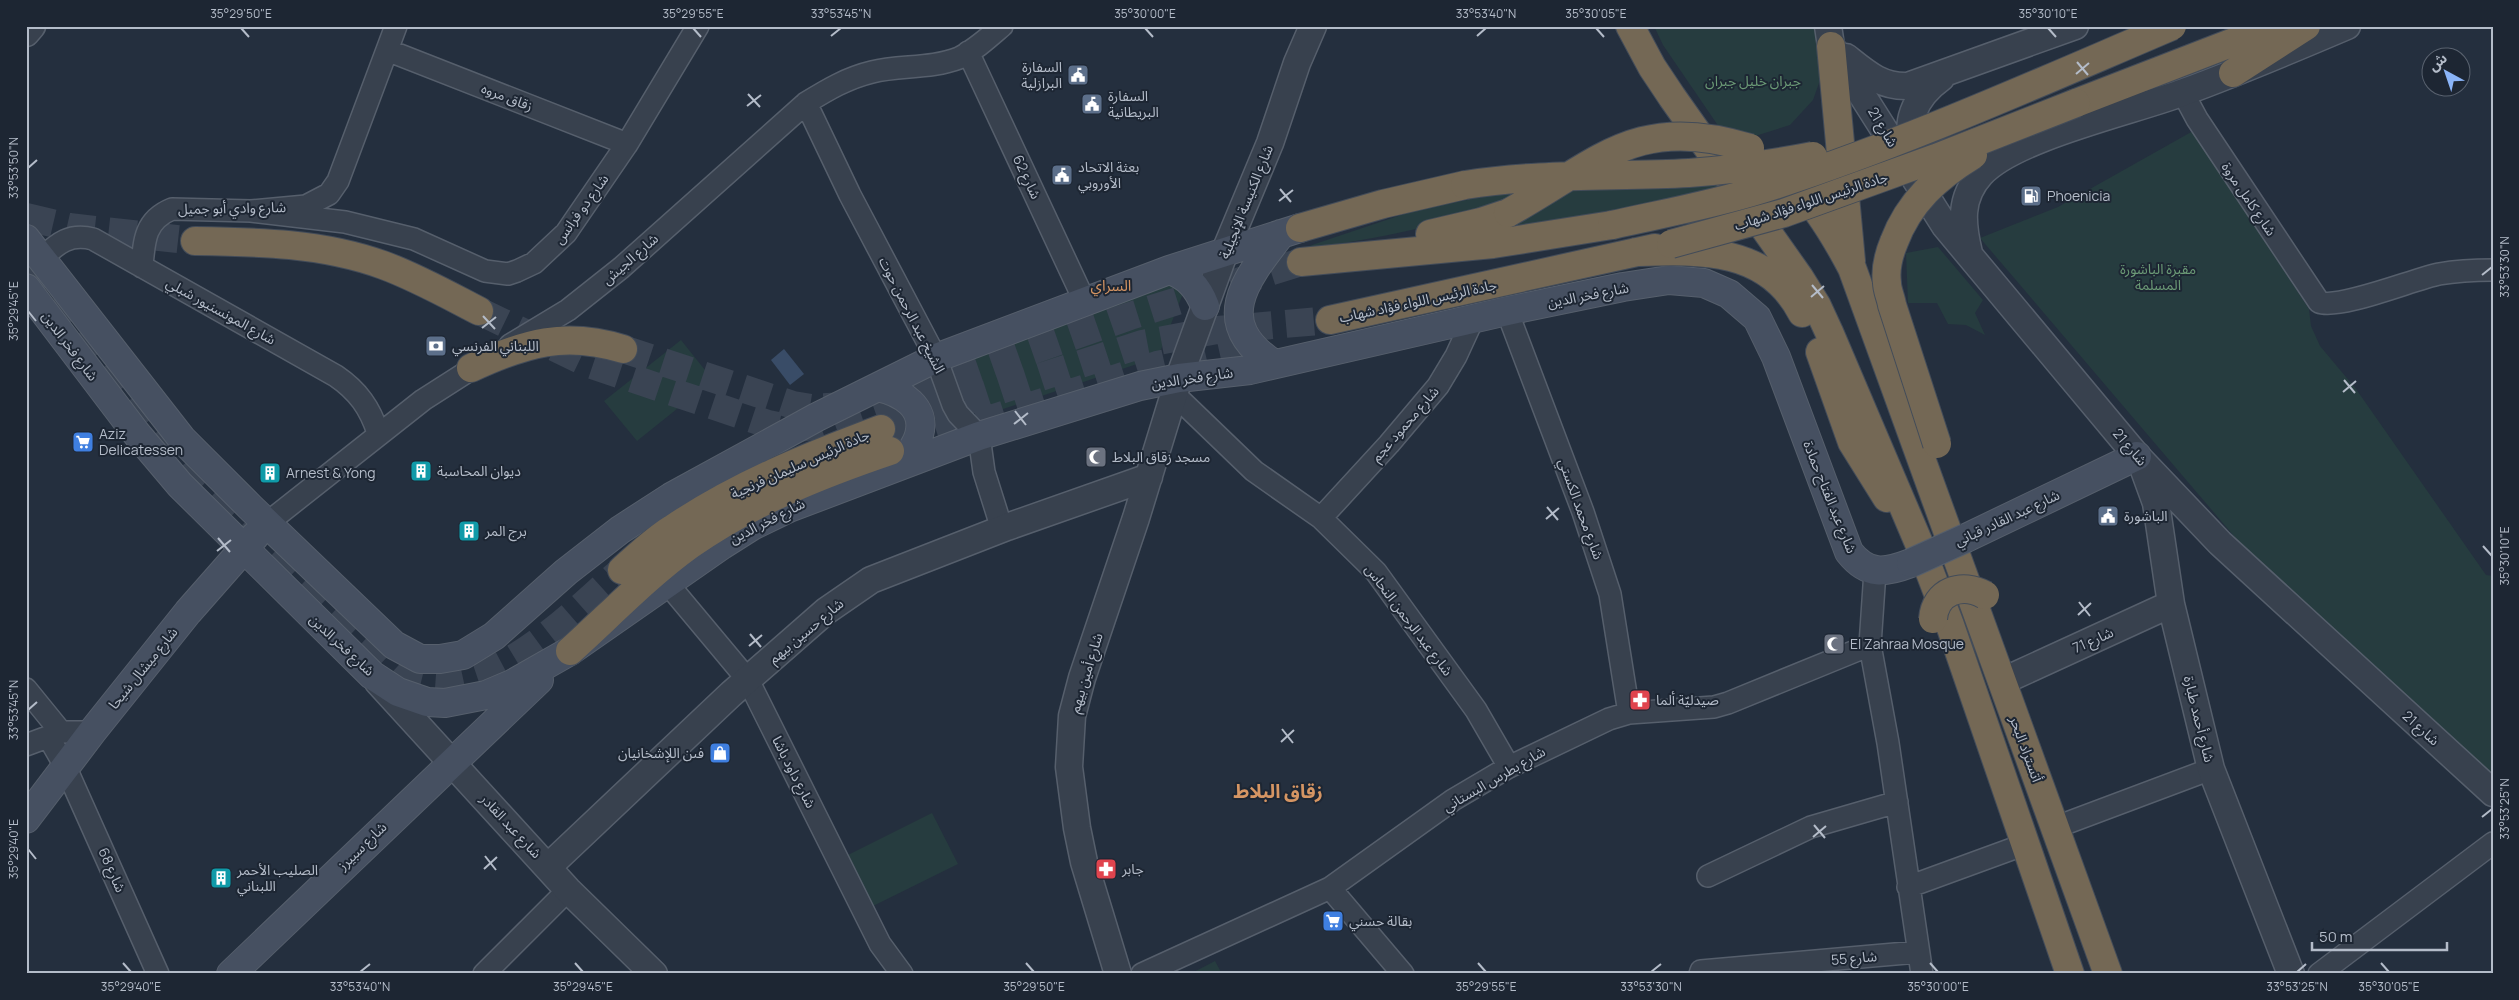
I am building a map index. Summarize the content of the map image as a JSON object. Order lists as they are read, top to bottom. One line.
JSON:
{"streets":{"highway":["جادة الرئيس اللواء فؤاد شهاب","جادة الرئيس سليمان فرنجية","أتستراد البحر"],"main road":["شارع فخر الدين","شارع عبد الفتاح حمادة","شارع عبد القادر قباني","شارع ميشال شيحا","شارع سبيرز"],"street":["زقاق مروه","شارع 21","شارع 62","شارع كامل مروة","شارع الكنيسة الإنجيلية","شارع وادي أبو جميل","شارع دو فرانس","شارع الجيش","شارع المونسنيور شبلي","الشيخ عبد الرحمن حوت","شارع محمود عجم","شارع محمد الكستي","شارع عبد الرحمن النحاس","شارع حسين بيهم","شارع 71","شارع أمين بيهم","شارع أحمد طبارة","شارع داود باشا","شارع بطرس البستاني","شارع عبد القادر","شارع 68","شارع 55"]},"crossings":[["زقاق مروه","شارع وادي أبو جميل"],["زقاق مروه","شارع دو فرانس"],["شارع 21","شارع عبد القادر قباني"],["شارع 21","شارع أحمد طبارة"],["شارع 62","شارع الجيش"],["شارع الكنيسة الإنجيلية","شارع فخر الدين"],["شارع الكنيسة الإنجيلية","شارع عبد الرحمن النحاس"],["شارع الكنيسة الإنجيلية","شارع أمين بيهم"],["شارع وادي أبو جميل","شارع دو فرانس"],["شارع وادي أبو جميل","شارع المونسنيور شبلي"],["شارع الجيش","شارع المونسنيور شبلي"],["شارع الجيش","الشيخ عبد الرحمن حوت"],["شارع الجيش","شارع ميشال شيحا"],["شارع فخر الدين","الشيخ عبد الرحمن حوت"],["شارع فخر الدين","شارع محمود عجم"],["شارع فخر الدين","جادة الرئيس سليمان فرنجية"],["شارع فخر الدين","شارع عبد الفتاح حمادة"],["شارع فخر الدين","شارع محمد الكستي"],["شارع فخر الدين","شارع عبد الرحمن النحاس"],["شارع فخر الدين","شارع ميشال شيحا"],["شارع فخر الدين","شارع أمين بيهم"],["شارع فخر الدين","شارع داود باشا"],["شارع فخر الدين","شارع عبد القادر"],["شارع محمود عجم","شارع عبد الرحمن النحاس"],["شارع عبد الفتاح حمادة","شارع عبد القادر قباني"],["شارع محمد الكستي","شارع بطرس البستاني"],["شارع عبد القادر قباني","شارع أحمد طبارة"],["شارع عبد القادر قباني","أتستراد البحر"],["شارع عبد الرحمن النحاس","شارع أمين بيهم"],["شارع عبد الرحمن النحاس","شارع بطرس البستاني"],["شارع حسين بيهم","شارع أمين بيهم"],["شارع حسين بيهم","شارع داود باشا"],["شارع حسين بيهم","شارع عبد القادر"],["شارع 71","شارع أحمد طبارة"],["شارع ميشال شيحا","شارع 68"],["شارع عبد القادر","شارع سبيرز"]],"districts":["السراي","زقاق البلاط"],"parks":["جبران خليل جبران","مقبرة الباشورة المسلمة"],"places":{"public building":["السفارة البرازلية","السفارة البريطانية","بعثة الاتحاد الأوروبي","الباشورة"],"fuel station":["Phoenicia"],"bank":["اللبناني الفرنسي"],"supermarket":["Aziz Delicatessen","بقالة حسني"],"mosque":["مسجد زقاق البلاط","El Zahraa Mosque"],"building":["ديوان المحاسبة","Arnest & Yong","برج المر","الصليب الأحمر اللبناني"],"pharmacy":["صيدليّة ألما","جابر"],"shop":["فىن اللإشخانيان"]},"scale_bar":"50 m","north":"top left","coordinates":["35°29'50\"E","35°29'55\"E","33°53'45\"N","35°30'00\"E","33°53'40\"N","35°30'05\"E","35°30'10\"E","33°53'50\"N","33°53'30\"N","35°29'45\"E","33°53'25\"N","35°29'40\"E"]}
